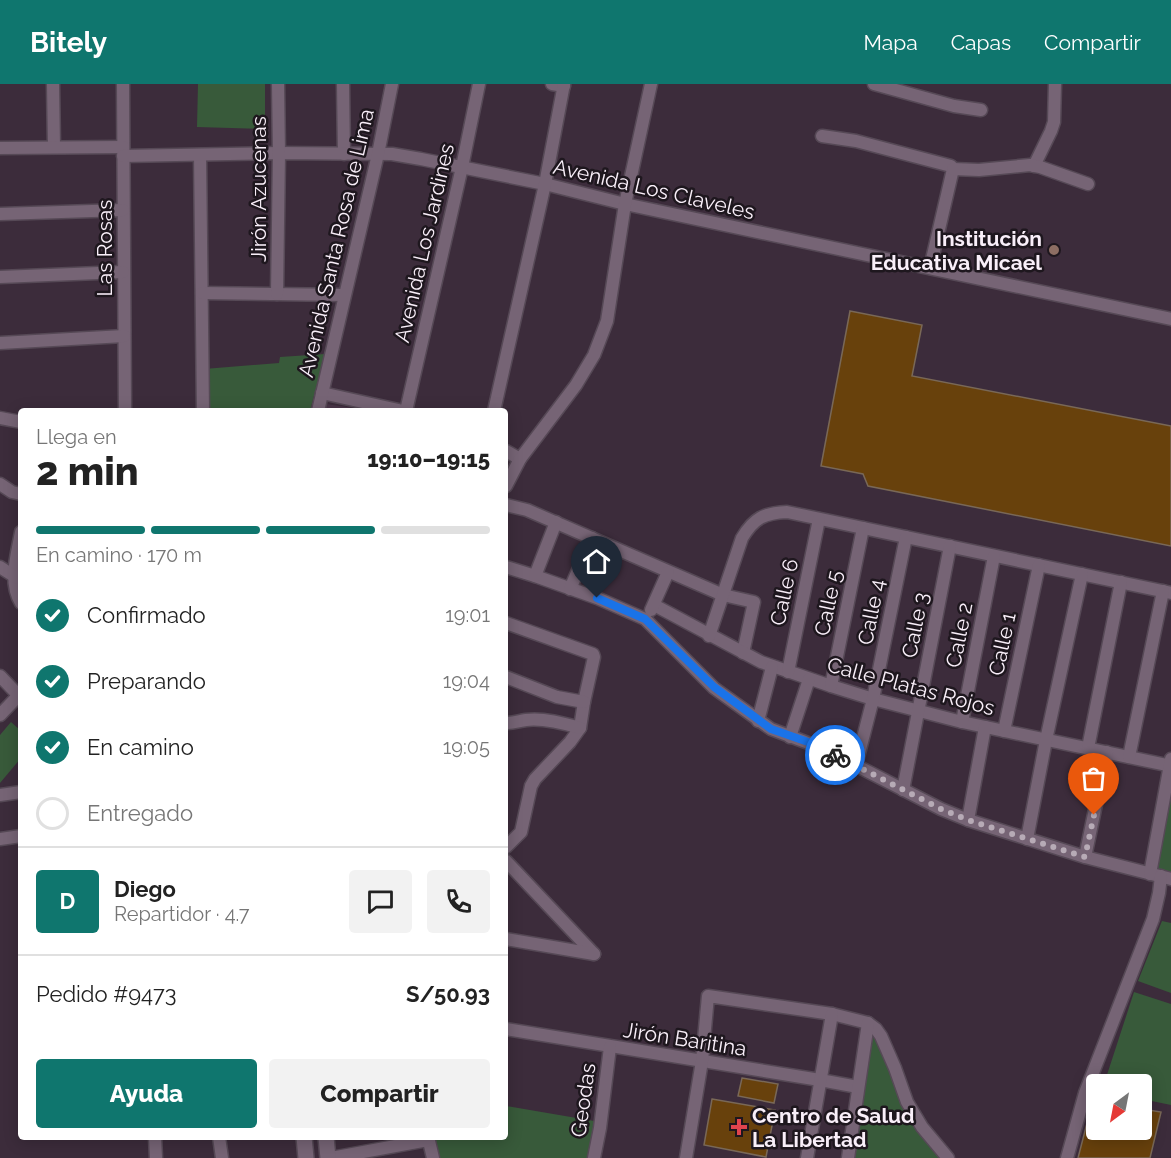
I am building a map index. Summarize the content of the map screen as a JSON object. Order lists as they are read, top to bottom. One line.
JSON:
{"streets":{"street":["Jirón Azucenas","Avenida Los Claveles","Avenida Santa Rosa de Lima","Avenida Los Jardines","Las Rosas","Calle 6","Calle 5","Calle 4","Calle 3","Calle 2","Calle 1","Calle Platas Rojos","Jirón Baritina","Geodas"]},"crossings":[["Jirón Azucenas","Avenida Los Claveles"],["Avenida Los Claveles","Avenida Santa Rosa de Lima"],["Avenida Los Claveles","Avenida Los Jardines"],["Avenida Los Claveles","Las Rosas"],["Calle 6","Calle Platas Rojos"],["Calle 5","Calle Platas Rojos"],["Calle 4","Calle Platas Rojos"],["Calle 3","Calle Platas Rojos"],["Calle 2","Calle Platas Rojos"],["Calle 1","Calle Platas Rojos"],["Jirón Baritina","Geodas"]],"places":{"other":["Institución Educativa Micael"],"health":["Centro de Salud La Libertad"]},"north":"bottom left","page":{"header":"Bitely","nav":["Mapa","Capas","Compartir"],"heading":["2 min","Llega en","19:10–19:15"],"panel":["Diego","Repartidor · 4.7","Pedido #9473","S/50.93"],"bar":"En camino · 170 m","list":[["Confirmado","19:01"],["Preparando","19:04"],["En camino","19:05"],"Entregado"],"round":"D","buttons":["Ayuda","Compartir"]}}
